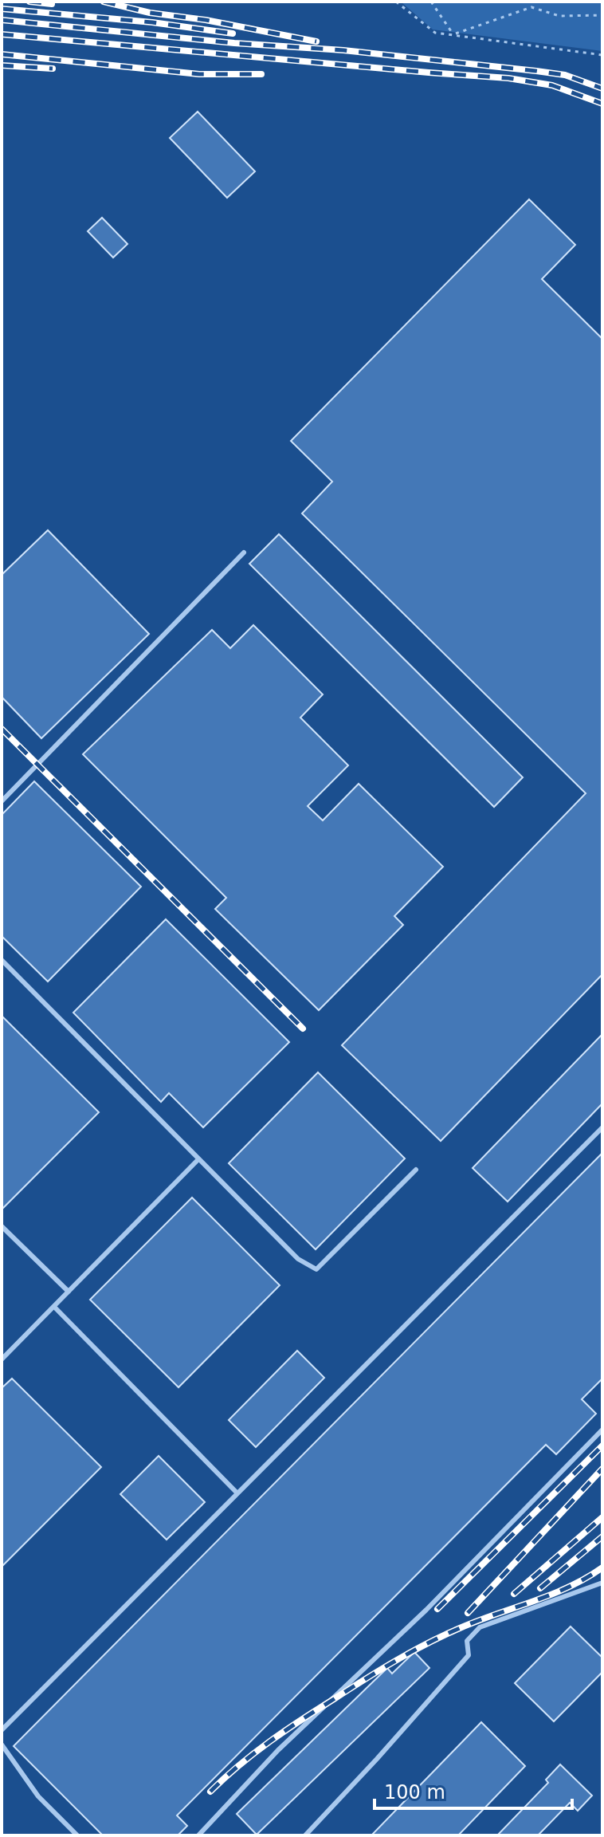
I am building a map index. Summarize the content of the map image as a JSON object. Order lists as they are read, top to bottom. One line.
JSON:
{"scale_bar":"100 m"}
